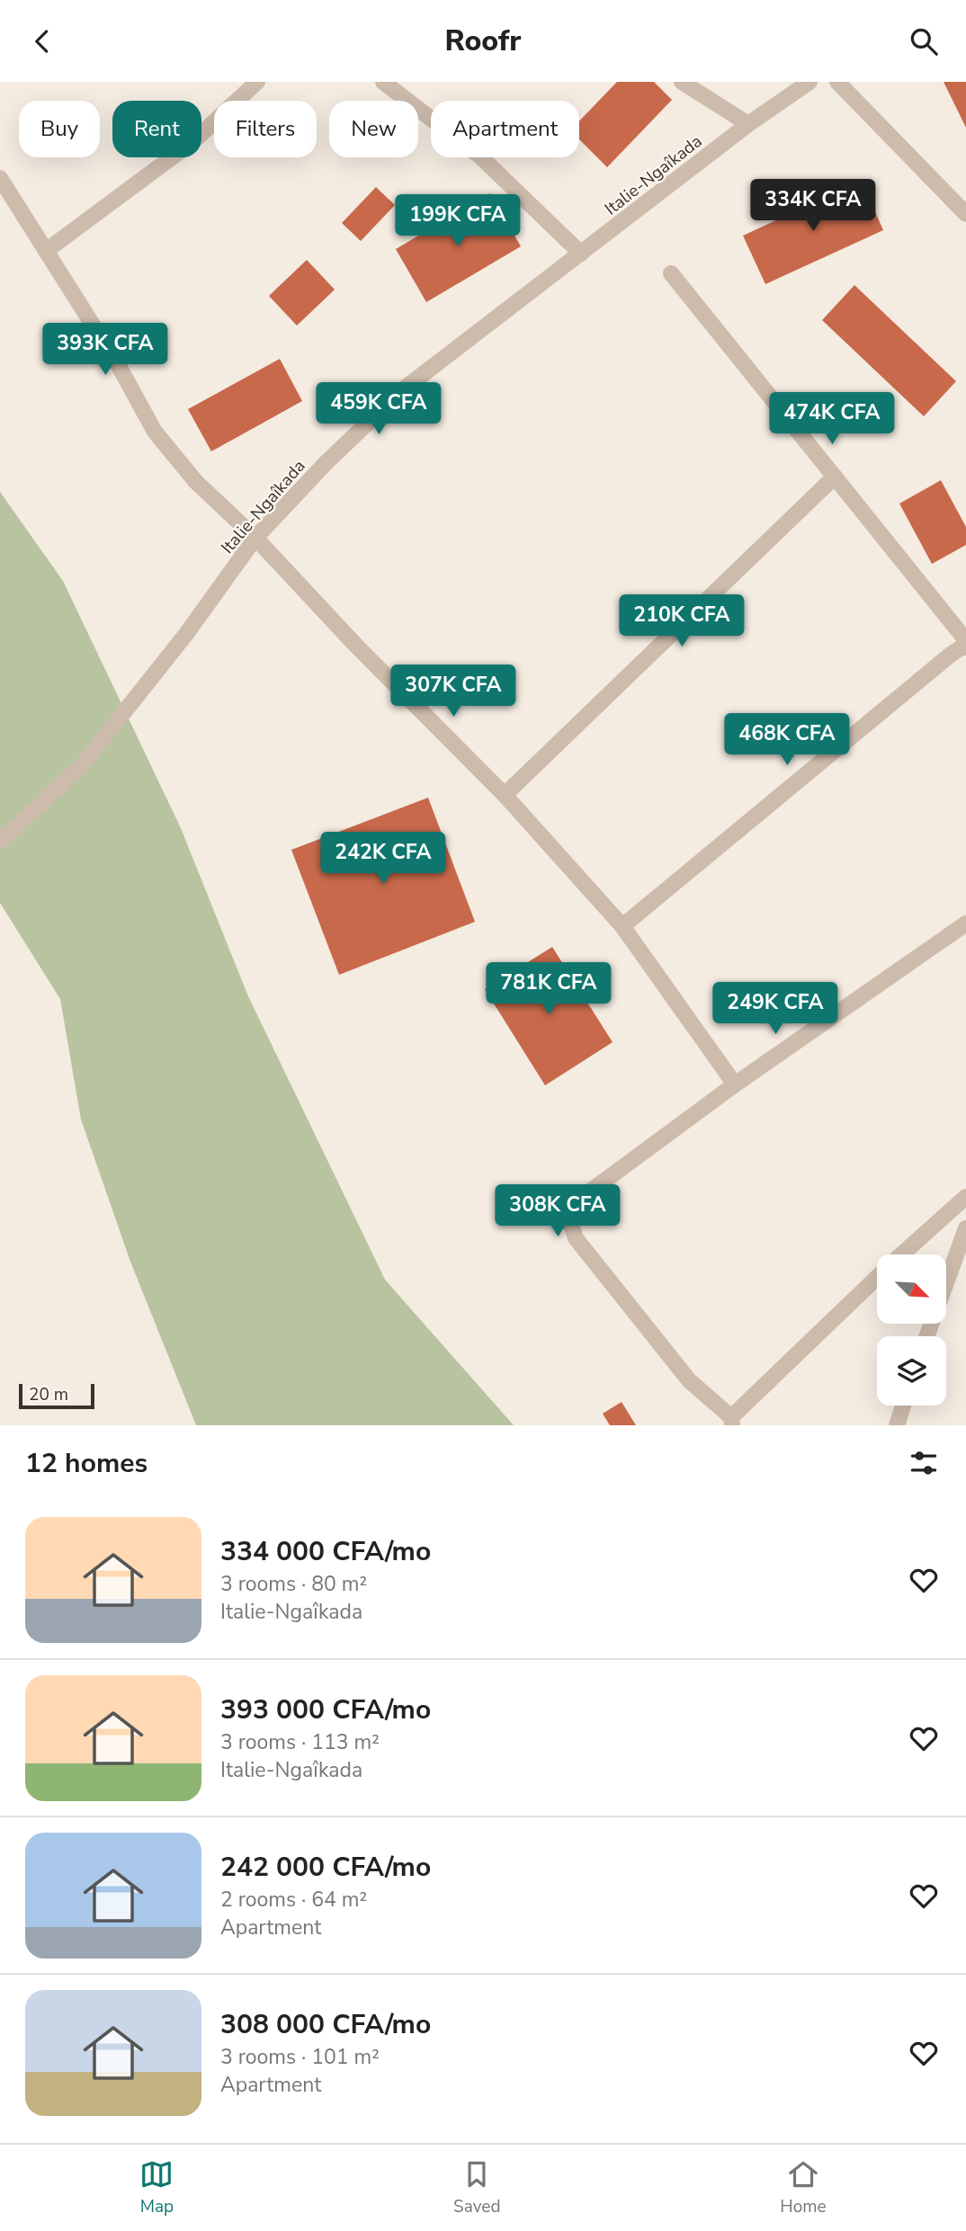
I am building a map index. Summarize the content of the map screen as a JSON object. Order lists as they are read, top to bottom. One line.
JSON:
{"streets":{"street":["Italie-Ngaîkada"]},"scale_bar":"20 m","north":"bottom right","page":{"header":"Roofr","chip":["Buy","Rent","Filters","New","Apartment"],"price":["334K CFA","199K CFA","393K CFA","459K CFA","474K CFA","210K CFA","307K CFA","468K CFA","242K CFA","781K CFA","249K CFA","308K CFA"],"scale":"20 m","heading":"12 homes","list":[{"name":"334 000 CFA/mo","note":"3 rooms · 80 m² · Italie-Ngaîkada"},{"name":"393 000 CFA/mo","note":"3 rooms · 113 m² · Italie-Ngaîkada"},{"name":"242 000 CFA/mo","note":"2 rooms · 64 m² · Apartment"},{"name":"308 000 CFA/mo","note":"3 rooms · 101 m² · Apartment"}],"tabs":["Map","Saved","Home"]}}
